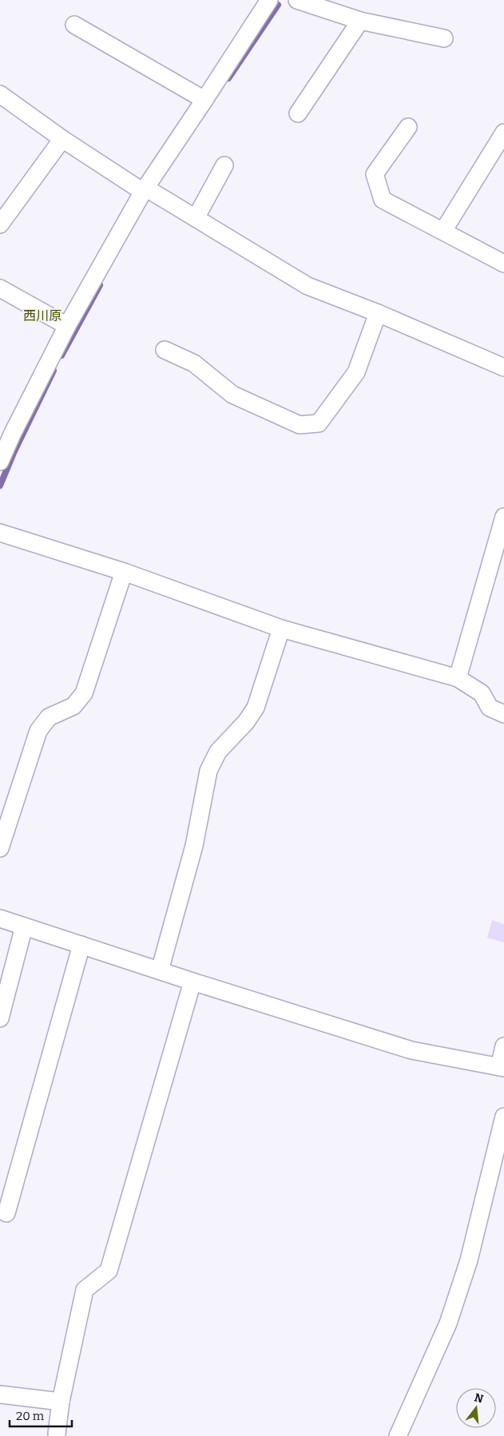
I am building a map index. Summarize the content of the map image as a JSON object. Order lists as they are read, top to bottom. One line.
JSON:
{"districts":["西川原"],"scale_bar":"20 m","north":"top"}
